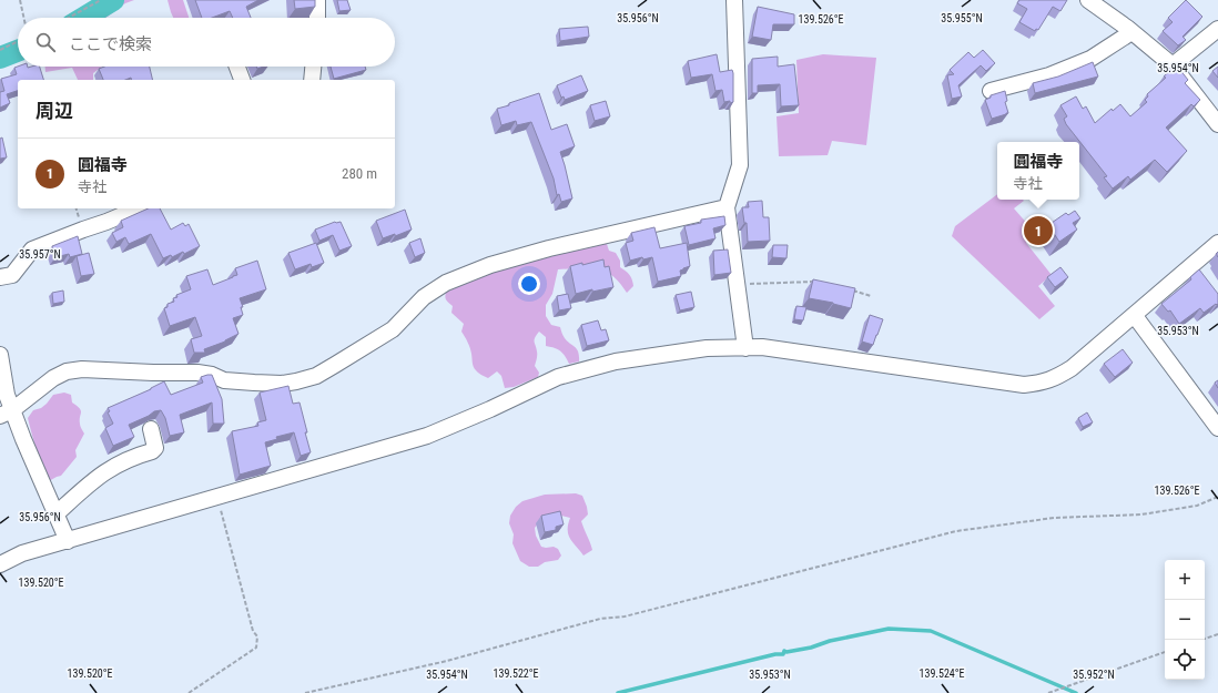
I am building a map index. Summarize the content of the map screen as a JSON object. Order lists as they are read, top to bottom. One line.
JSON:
{"page":{"search":"ここで検索","heading":"周辺","list":[{"mark":"1","name":"圓福寺","note":"寺社","value":"280 m"}],"popup":["圓福寺","寺社"],"pins":"1","map_buttons":["+","−"]},"coordinates":["35.956°N","35.955°N","139.526°E","35.954°N","35.957°N","35.953°N","139.520°E","139.522°E","139.524°E","35.952°N"]}
